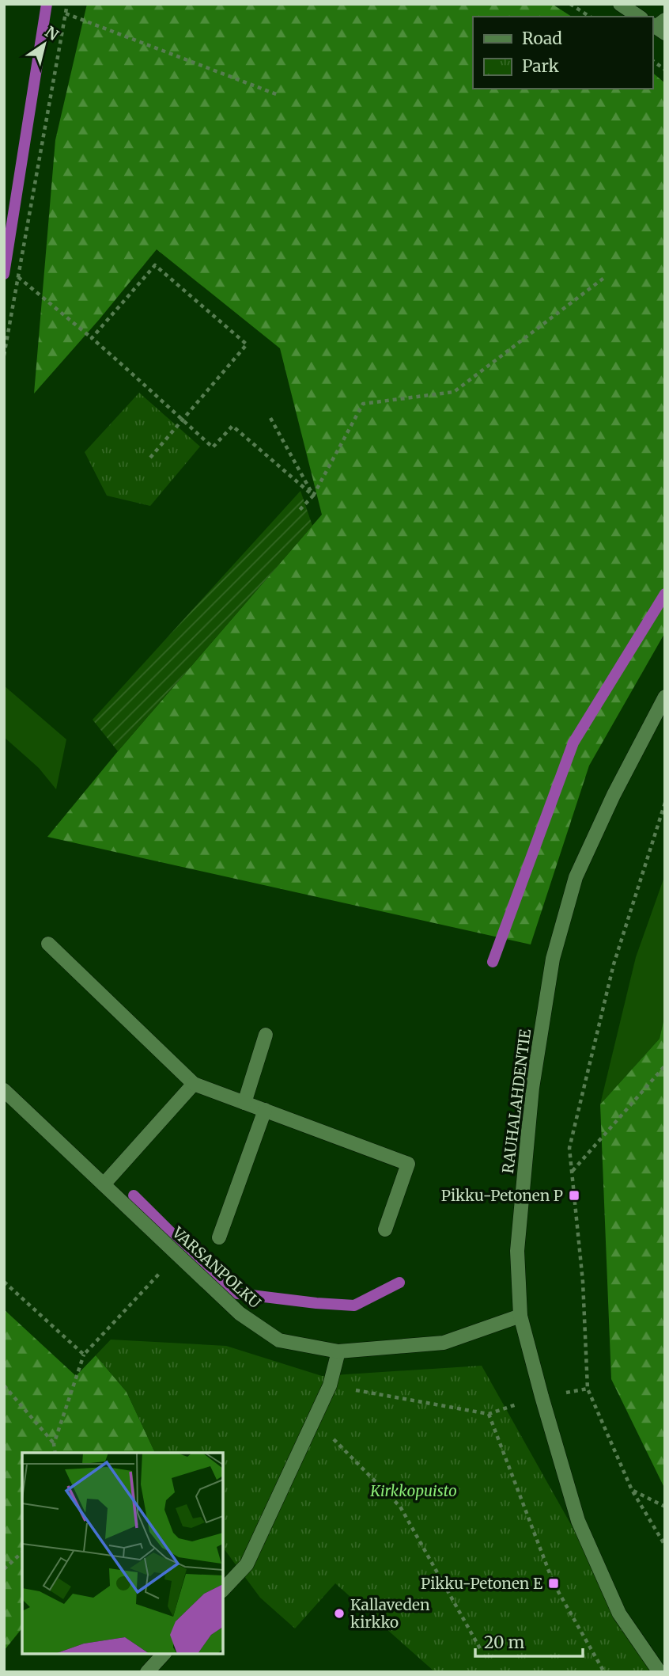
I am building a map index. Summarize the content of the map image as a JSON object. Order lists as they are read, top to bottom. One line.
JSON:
{"streets":{"main road":["RAUHALAHDENTIE","VARSANPOLKU"]},"crossings":[["RAUHALAHDENTIE","VARSANPOLKU"]],"parks":["Kirkkopuisto"],"places":{"transit":["Pikku-Petonen P","Pikku-Petonen E"],"other":["Kallaveden kirkko"]},"legend":["Road","Park"],"scale_bar":"20 m","north":"top right"}
